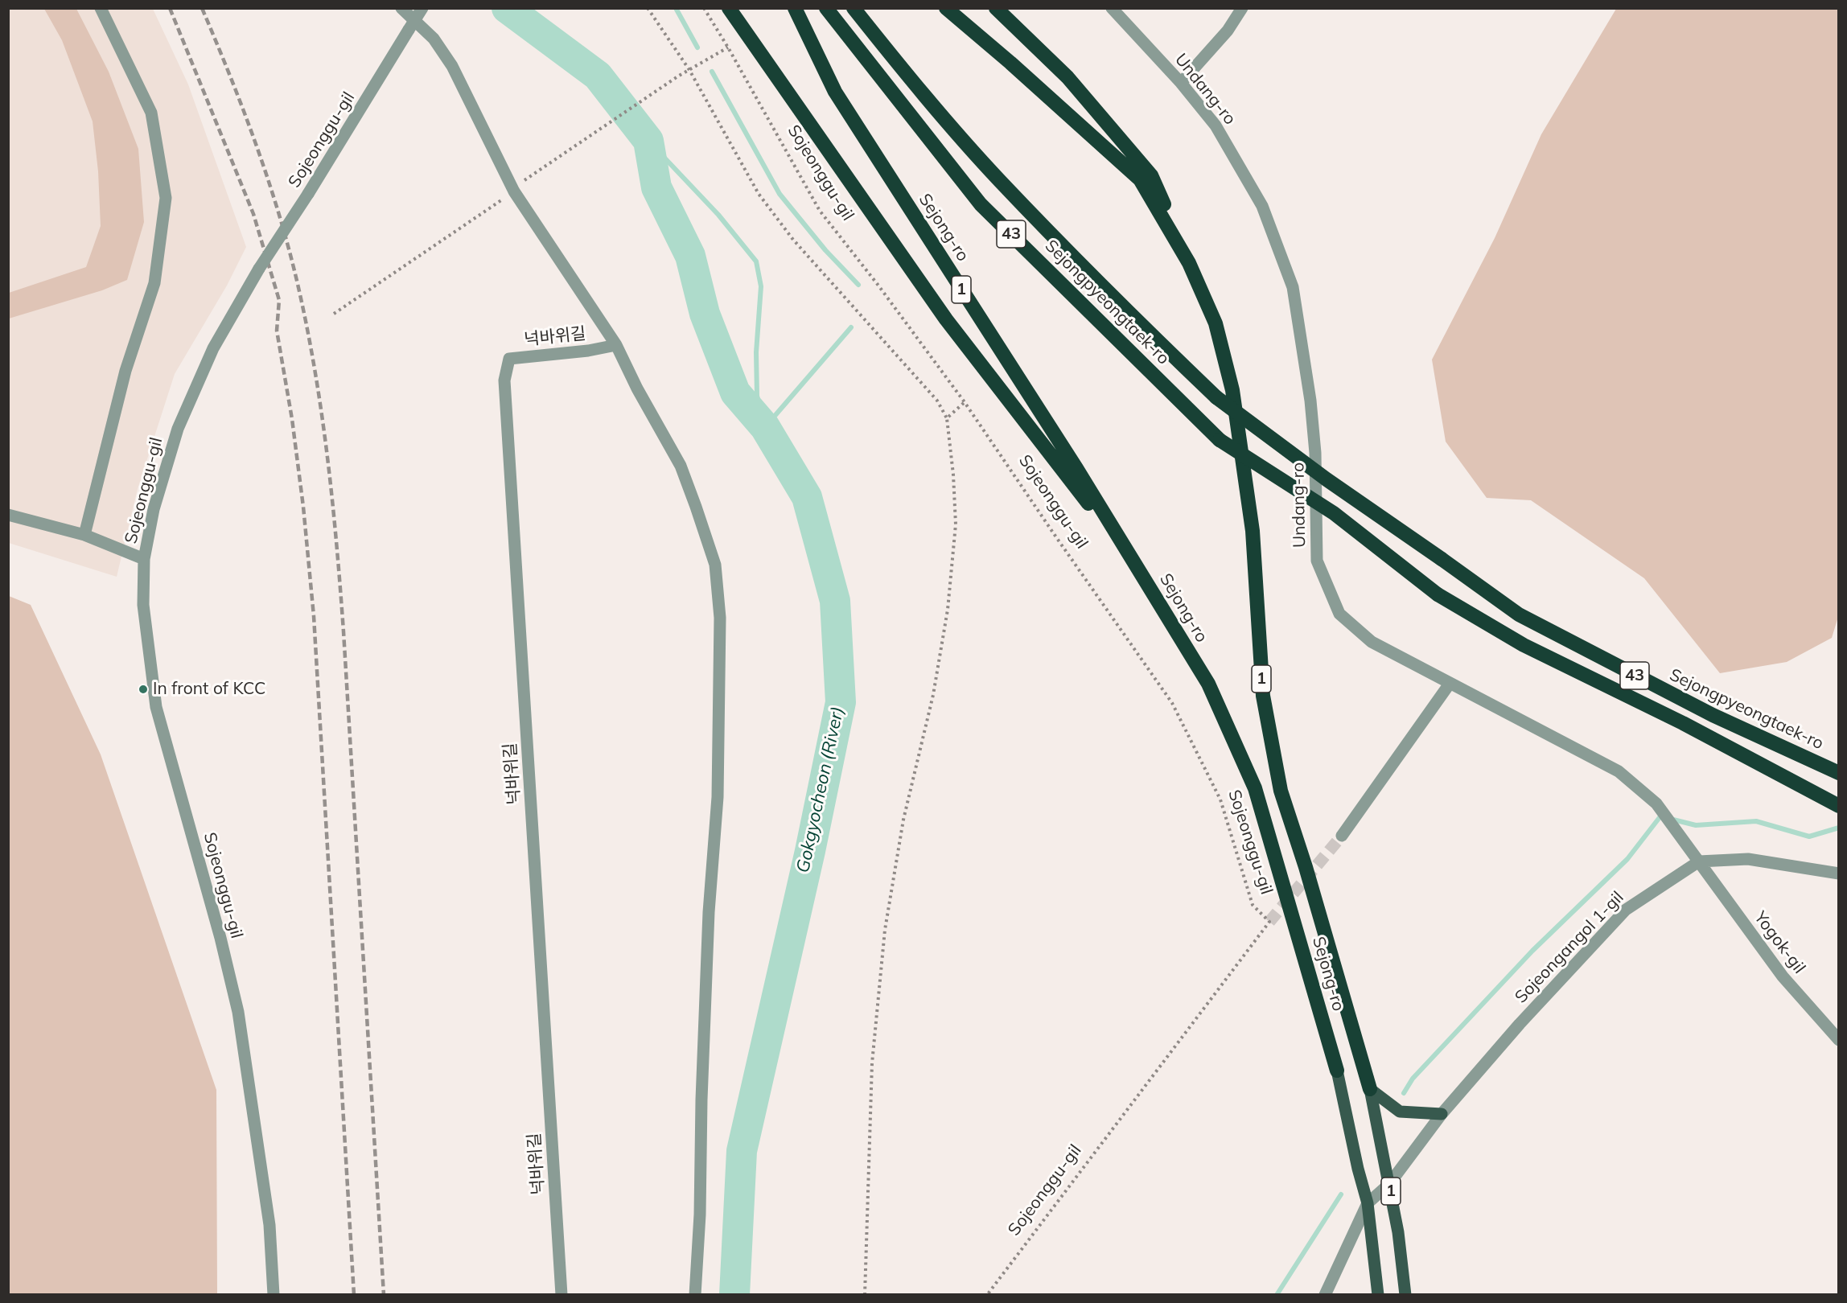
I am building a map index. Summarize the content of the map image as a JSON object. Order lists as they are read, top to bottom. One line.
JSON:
{"streets":{"highway":["Sejong-ro","43","1","Sejongpyeongtaek-ro"],"street":["Undang-ro","Sojeonggu-gil","넉바위길","Yogok-gil","Sojeongangol 1-gil"]},"crossings":[["Undang-ro","Yogok-gil"],["Undang-ro","Sojeongangol 1-gil"],["Sejong-ro","Sojeongangol 1-gil"],["Yogok-gil","Sojeongangol 1-gil"]],"water":["Gokgyocheon (River)"],"places":["In front of KCC"]}
